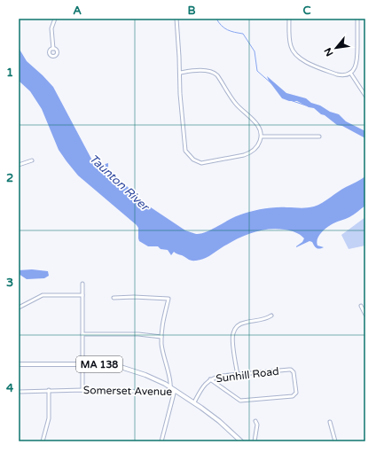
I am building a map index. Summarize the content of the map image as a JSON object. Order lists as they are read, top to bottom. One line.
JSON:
{"streets":{"main road":["MA 138","Somerset Avenue"],"street":["Sunhill Road"]},"crossings":[["MA 138","Somerset Avenue"],["Sunhill Road","Somerset Avenue"]],"water":["Taunton River"],"north":"bottom left","grid":{"columns":["A","B","C"],"rows":["1","2","3","4"]}}
